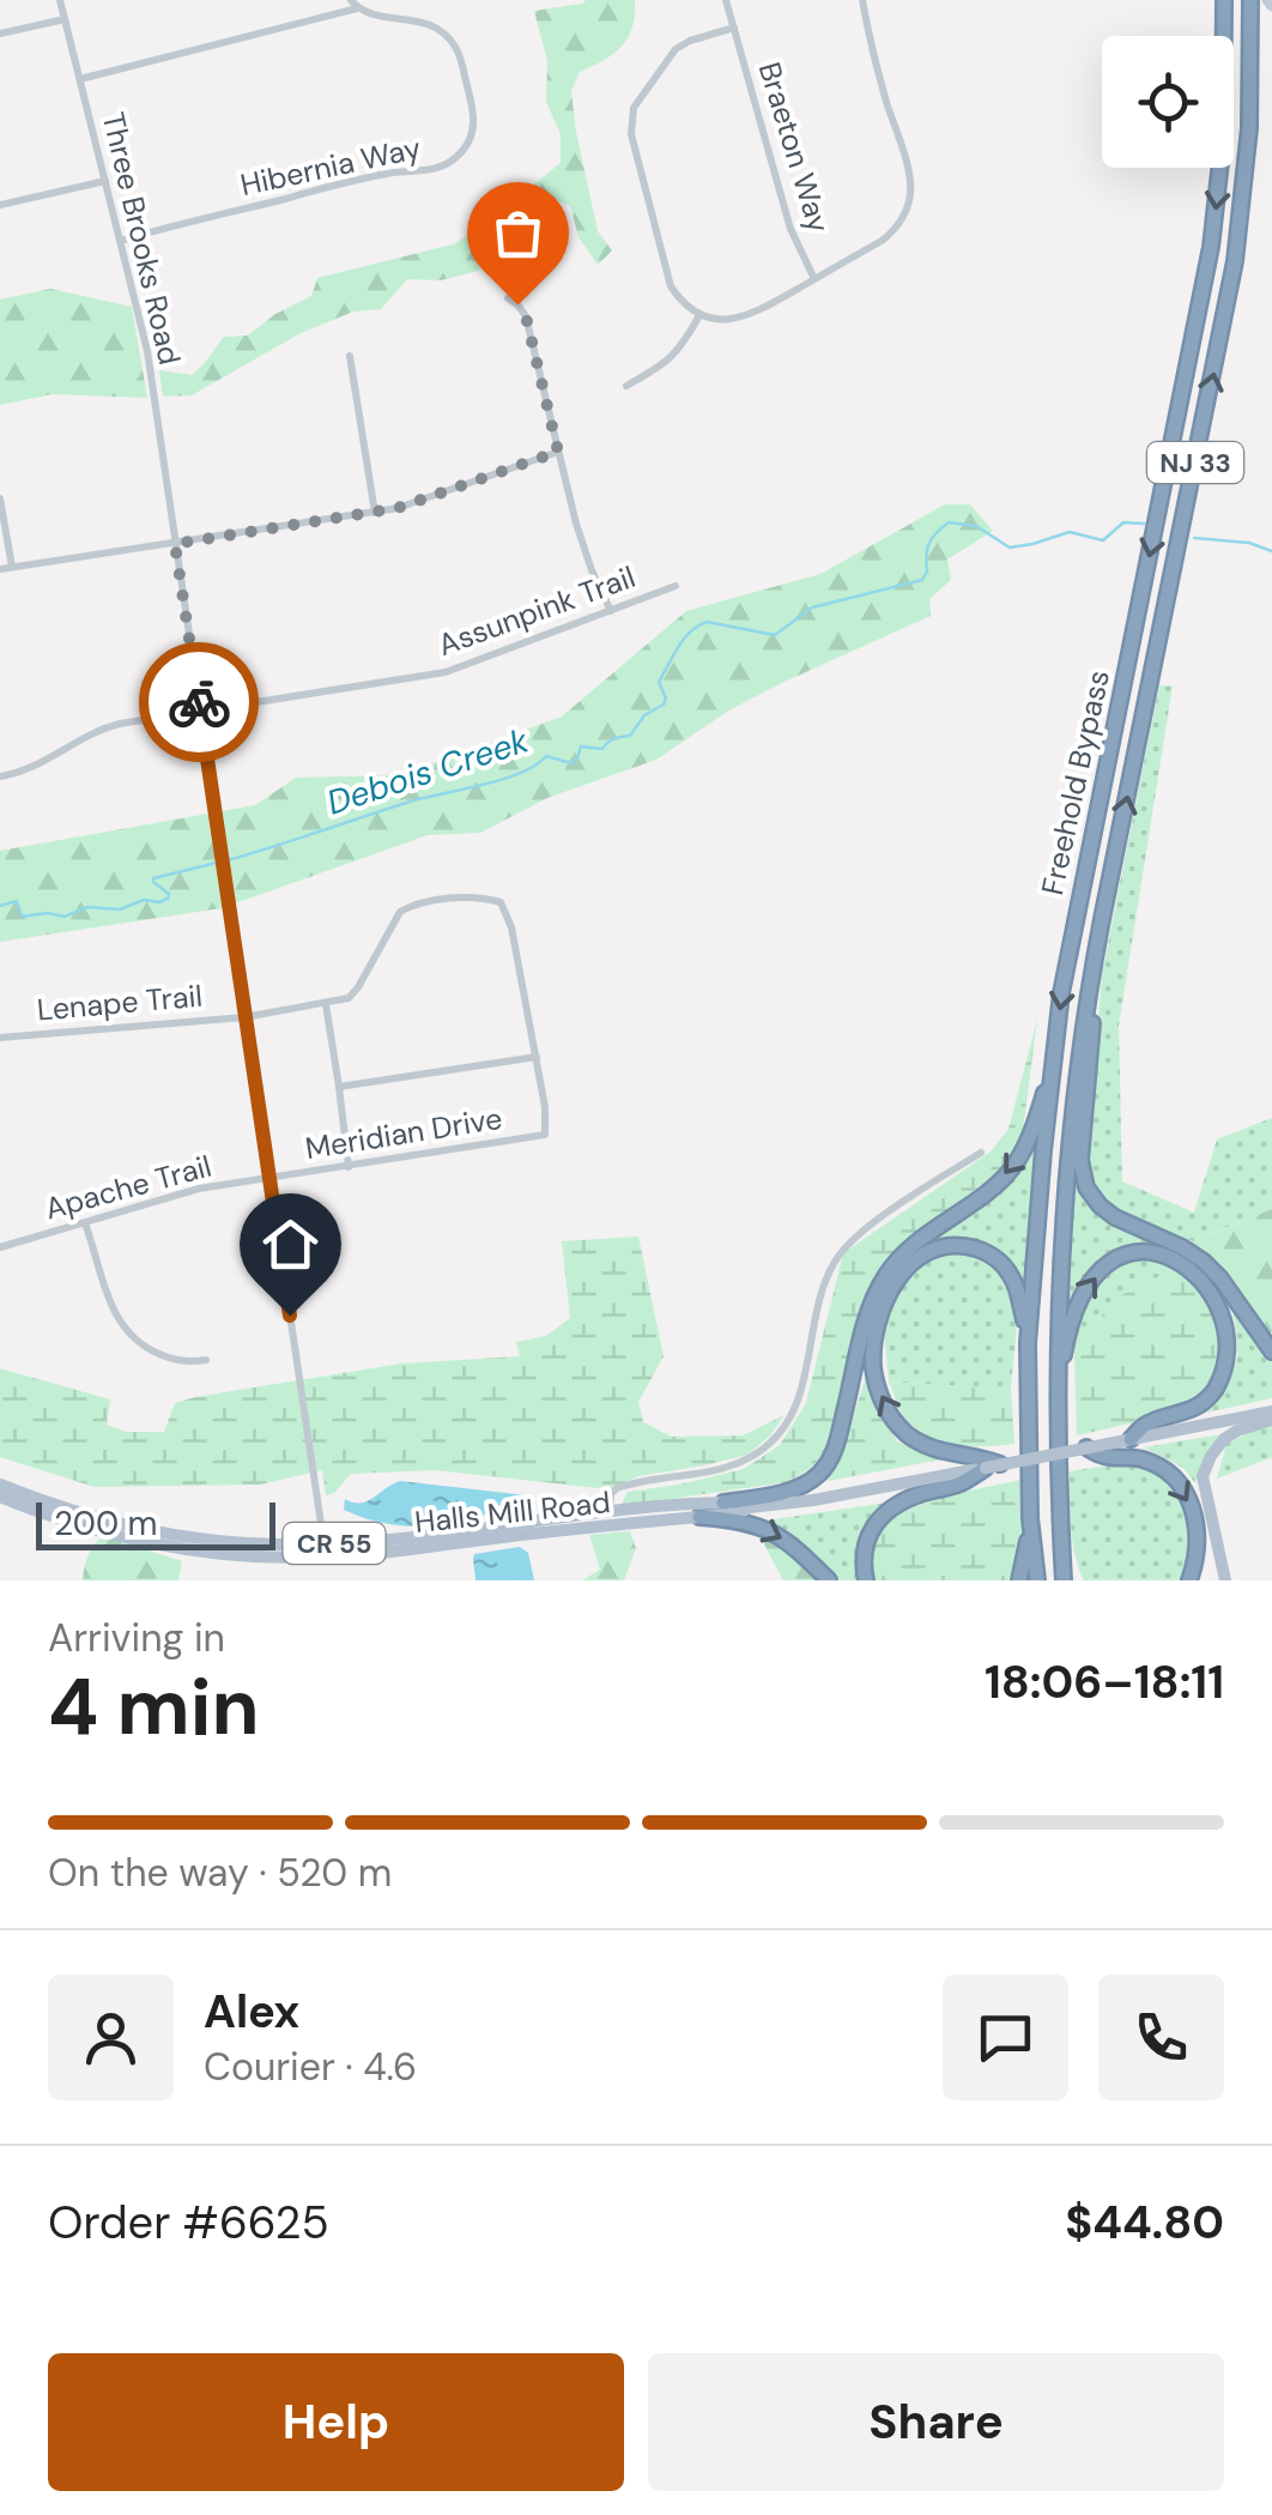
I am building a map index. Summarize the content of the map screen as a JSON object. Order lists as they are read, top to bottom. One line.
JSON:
{"streets":{"highway":["NJ 33","Freehold Bypass"],"main road":["Halls Mill Road","CR 55"],"street":["Braeton Way","Hibernia Way","Three Brooks Road","Assunpink Trail","Lenape Trail","Meridian Drive","Apache Trail"]},"crossings":[["Hibernia Way","Three Brooks Road"],["Three Brooks Road","Assunpink Trail"],["Three Brooks Road","Lenape Trail"],["Three Brooks Road","Meridian Drive"],["Three Brooks Road","Apache Trail"],["Three Brooks Road","Halls Mill Road"],["Meridian Drive","Apache Trail"]],"water":["Debois Creek"],"scale_bar":"200 m","page":{"scale":"200 m","heading":["4 min","Arriving in","18:06–18:11"],"panel":["Alex","Courier · 4.6","Order #6625","$44.80"],"bar":"On the way · 520 m","buttons":["Help","Share"]}}
